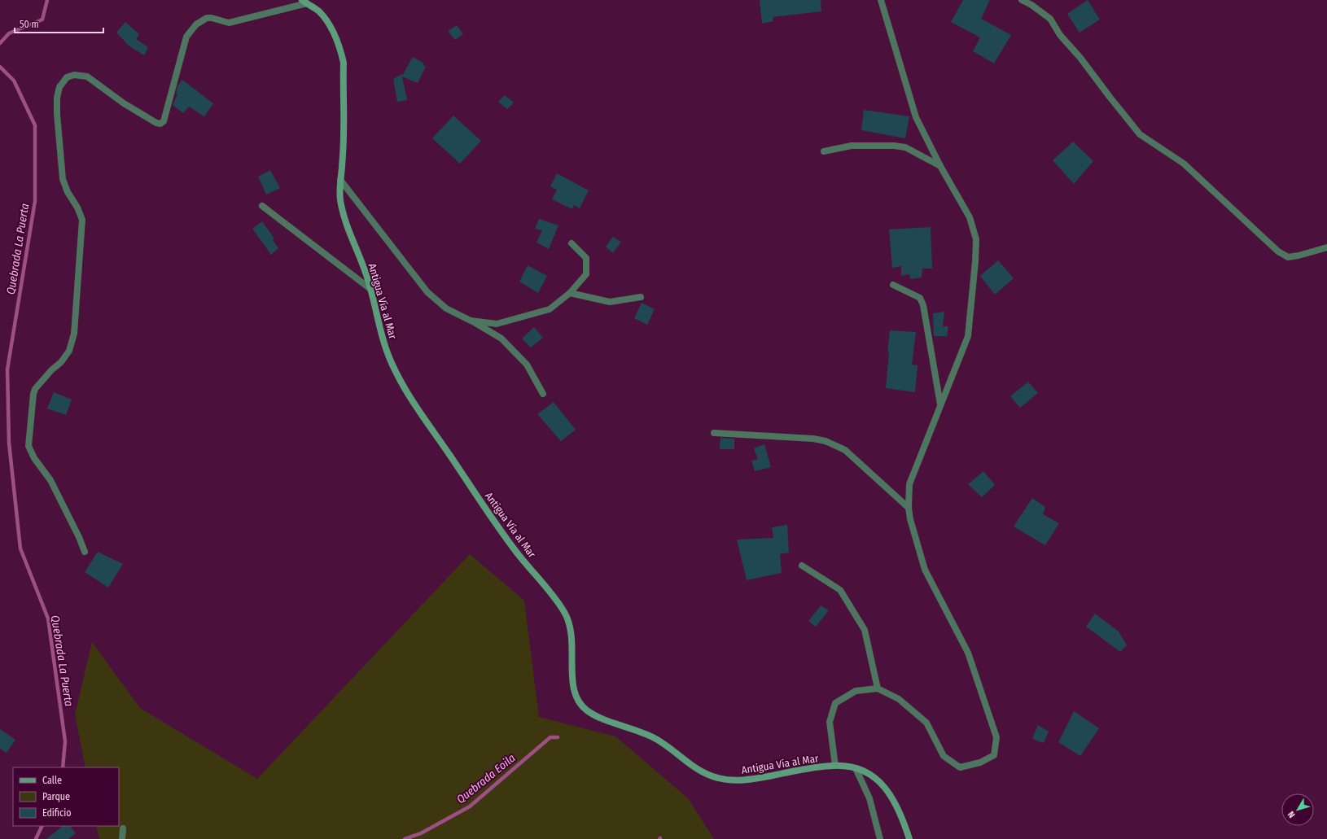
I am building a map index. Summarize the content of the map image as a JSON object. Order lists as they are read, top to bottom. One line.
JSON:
{"streets":{"main road":["Antigua Vía al Mar"]},"water":["Quebrada La Puerta","Quebrada Eoila"],"legend":["Calle","Parque","Edificio"],"scale_bar":"50 m","north":"bottom left"}
